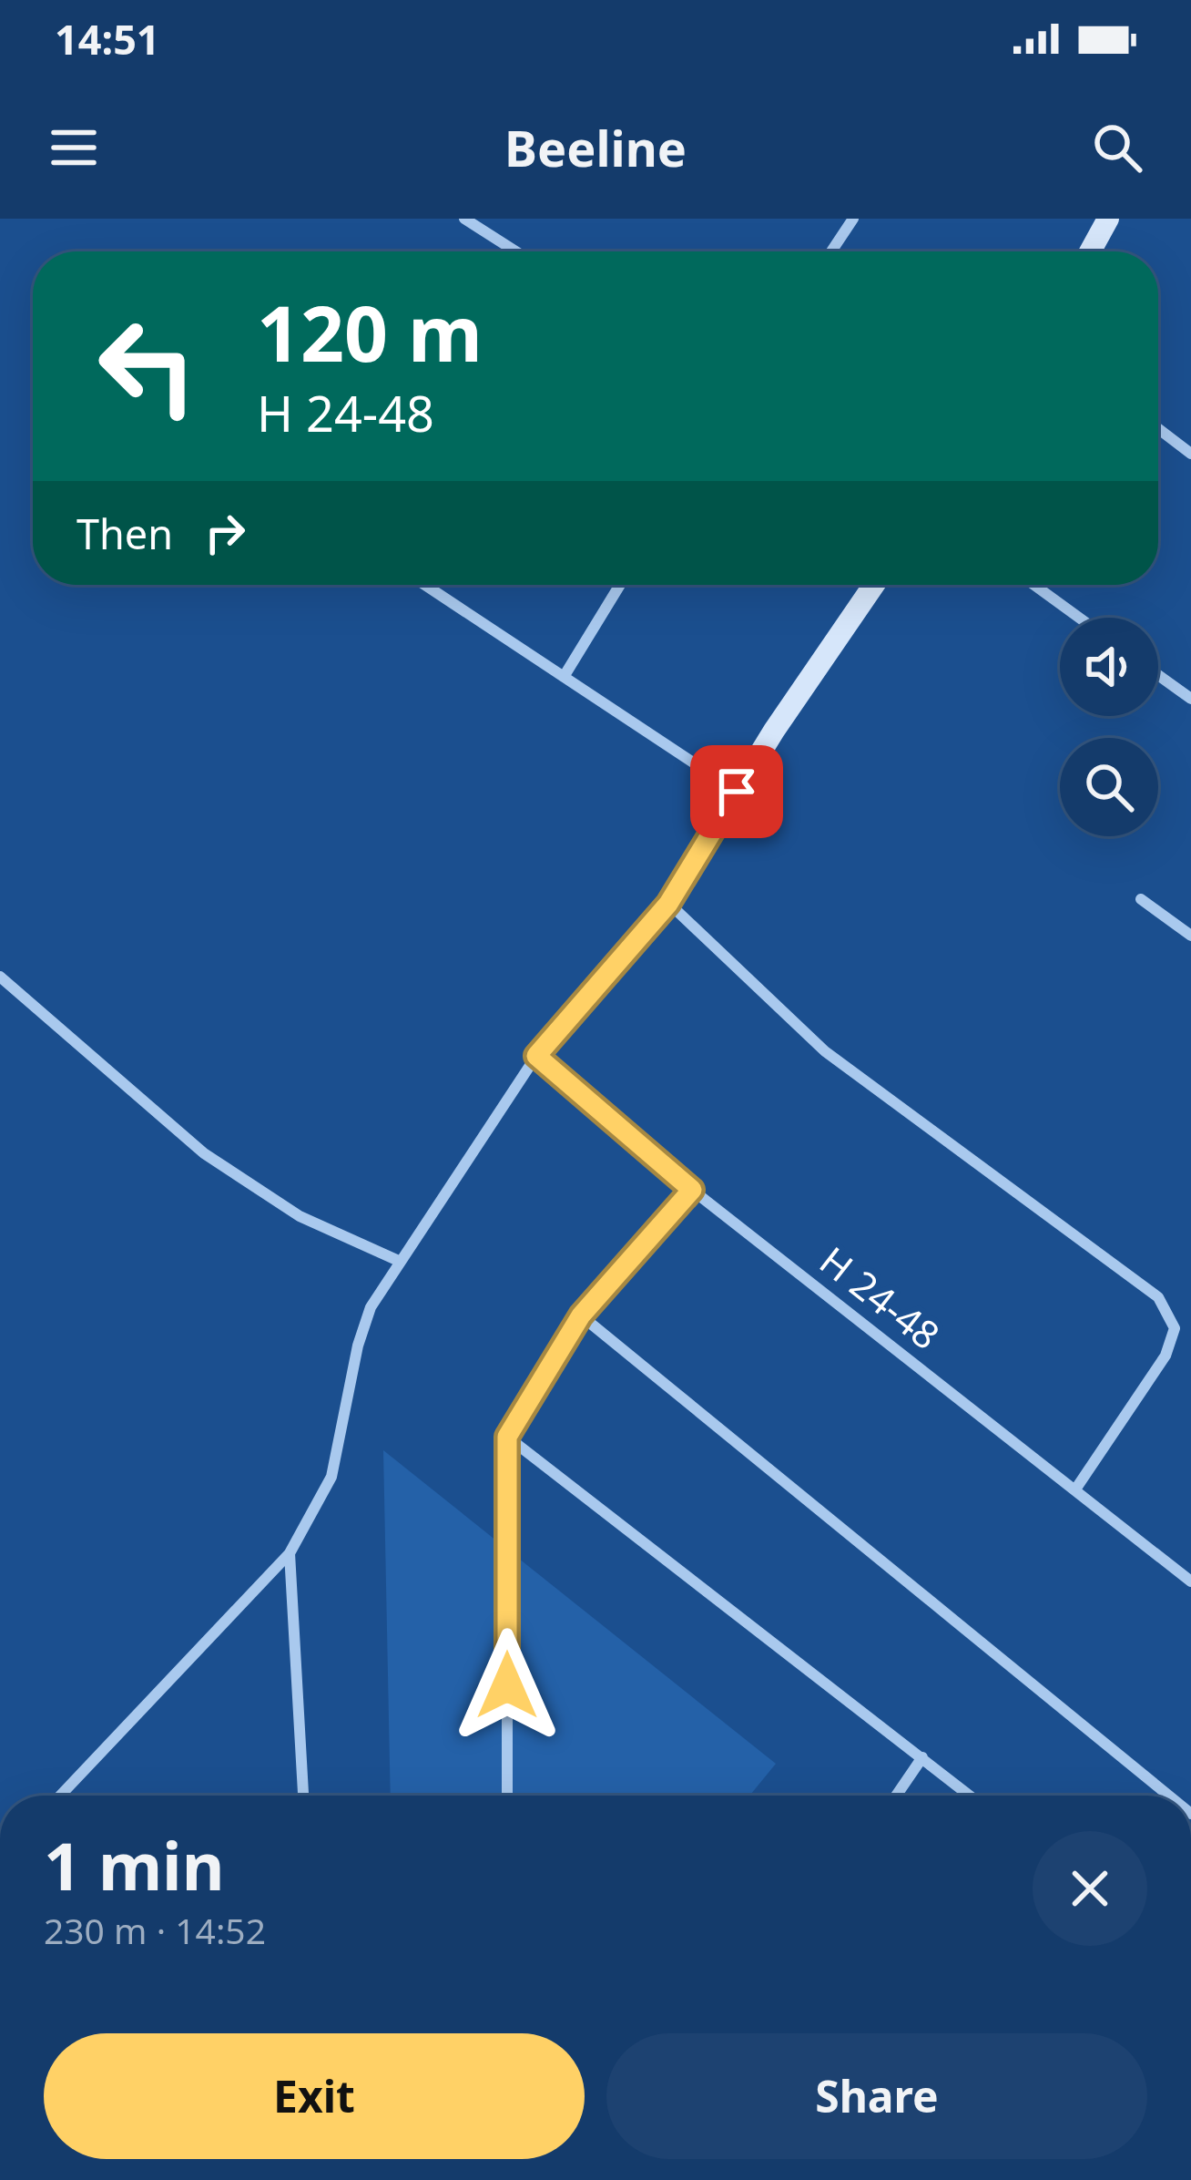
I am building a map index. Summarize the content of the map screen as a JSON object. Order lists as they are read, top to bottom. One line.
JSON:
{"streets":{"street":["H 24-48"]},"page":{"status":"14:51","header":"Beeline","turn":["120 m","H 24-48"],"then":"Then","heading":["1 min","230 m · 14:52"],"buttons":["Exit","Share"]}}
